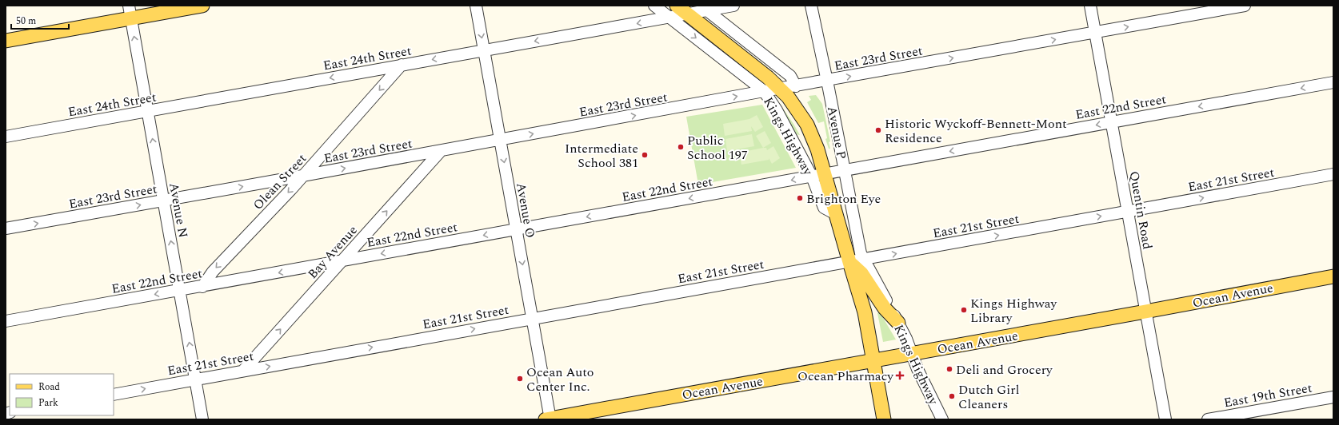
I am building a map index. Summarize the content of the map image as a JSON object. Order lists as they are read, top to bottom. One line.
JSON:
{"streets":{"main road":["Kings Highway","Ocean Avenue"],"street":["East 24th Street","East 23rd Street","East 22nd Street","Avenue P","East 21st Street","Olean Street","Avenue N","Avenue O","Quentin Road","Bay Avenue","East 19th Street"]},"crossings":[["East 24th Street","Kings Highway"],["East 24th Street","Olean Street"],["East 24th Street","Avenue N"],["East 24th Street","Avenue O"],["East 23rd Street","Avenue P"],["East 23rd Street","Kings Highway"],["East 23rd Street","Olean Street"],["East 23rd Street","Avenue N"],["East 23rd Street","Avenue O"],["East 23rd Street","Quentin Road"],["East 23rd Street","Bay Avenue"],["East 22nd Street","Avenue P"],["East 22nd Street","Kings Highway"],["East 22nd Street","Olean Street"],["East 22nd Street","Avenue N"],["East 22nd Street","Avenue O"],["East 22nd Street","Quentin Road"],["East 22nd Street","Bay Avenue"],["Avenue P","Kings Highway"],["Avenue P","East 21st Street"],["Kings Highway","East 21st Street"],["Kings Highway","Ocean Avenue"],["East 21st Street","Avenue N"],["East 21st Street","Avenue O"],["East 21st Street","Quentin Road"],["East 21st Street","Bay Avenue"],["Avenue O","Ocean Avenue"],["Quentin Road","Ocean Avenue"]],"one_way":["East 24th Street","East 23rd Street","East 22nd Street","East 21st Street","Olean Street","Avenue N","Avenue O","Bay Avenue"],"places":{"other":["Historic Wyckoff-Bennett-Mont Residence","Public School 197","Intermediate School 381","Brighton Eye","Kings Highway Library","Deli and Grocery","Ocean Auto Center Inc.","Dutch Girl Cleaners"],"health":["Ocean Pharmacy"]},"legend":["Road","Park"],"scale_bar":"50 m"}
